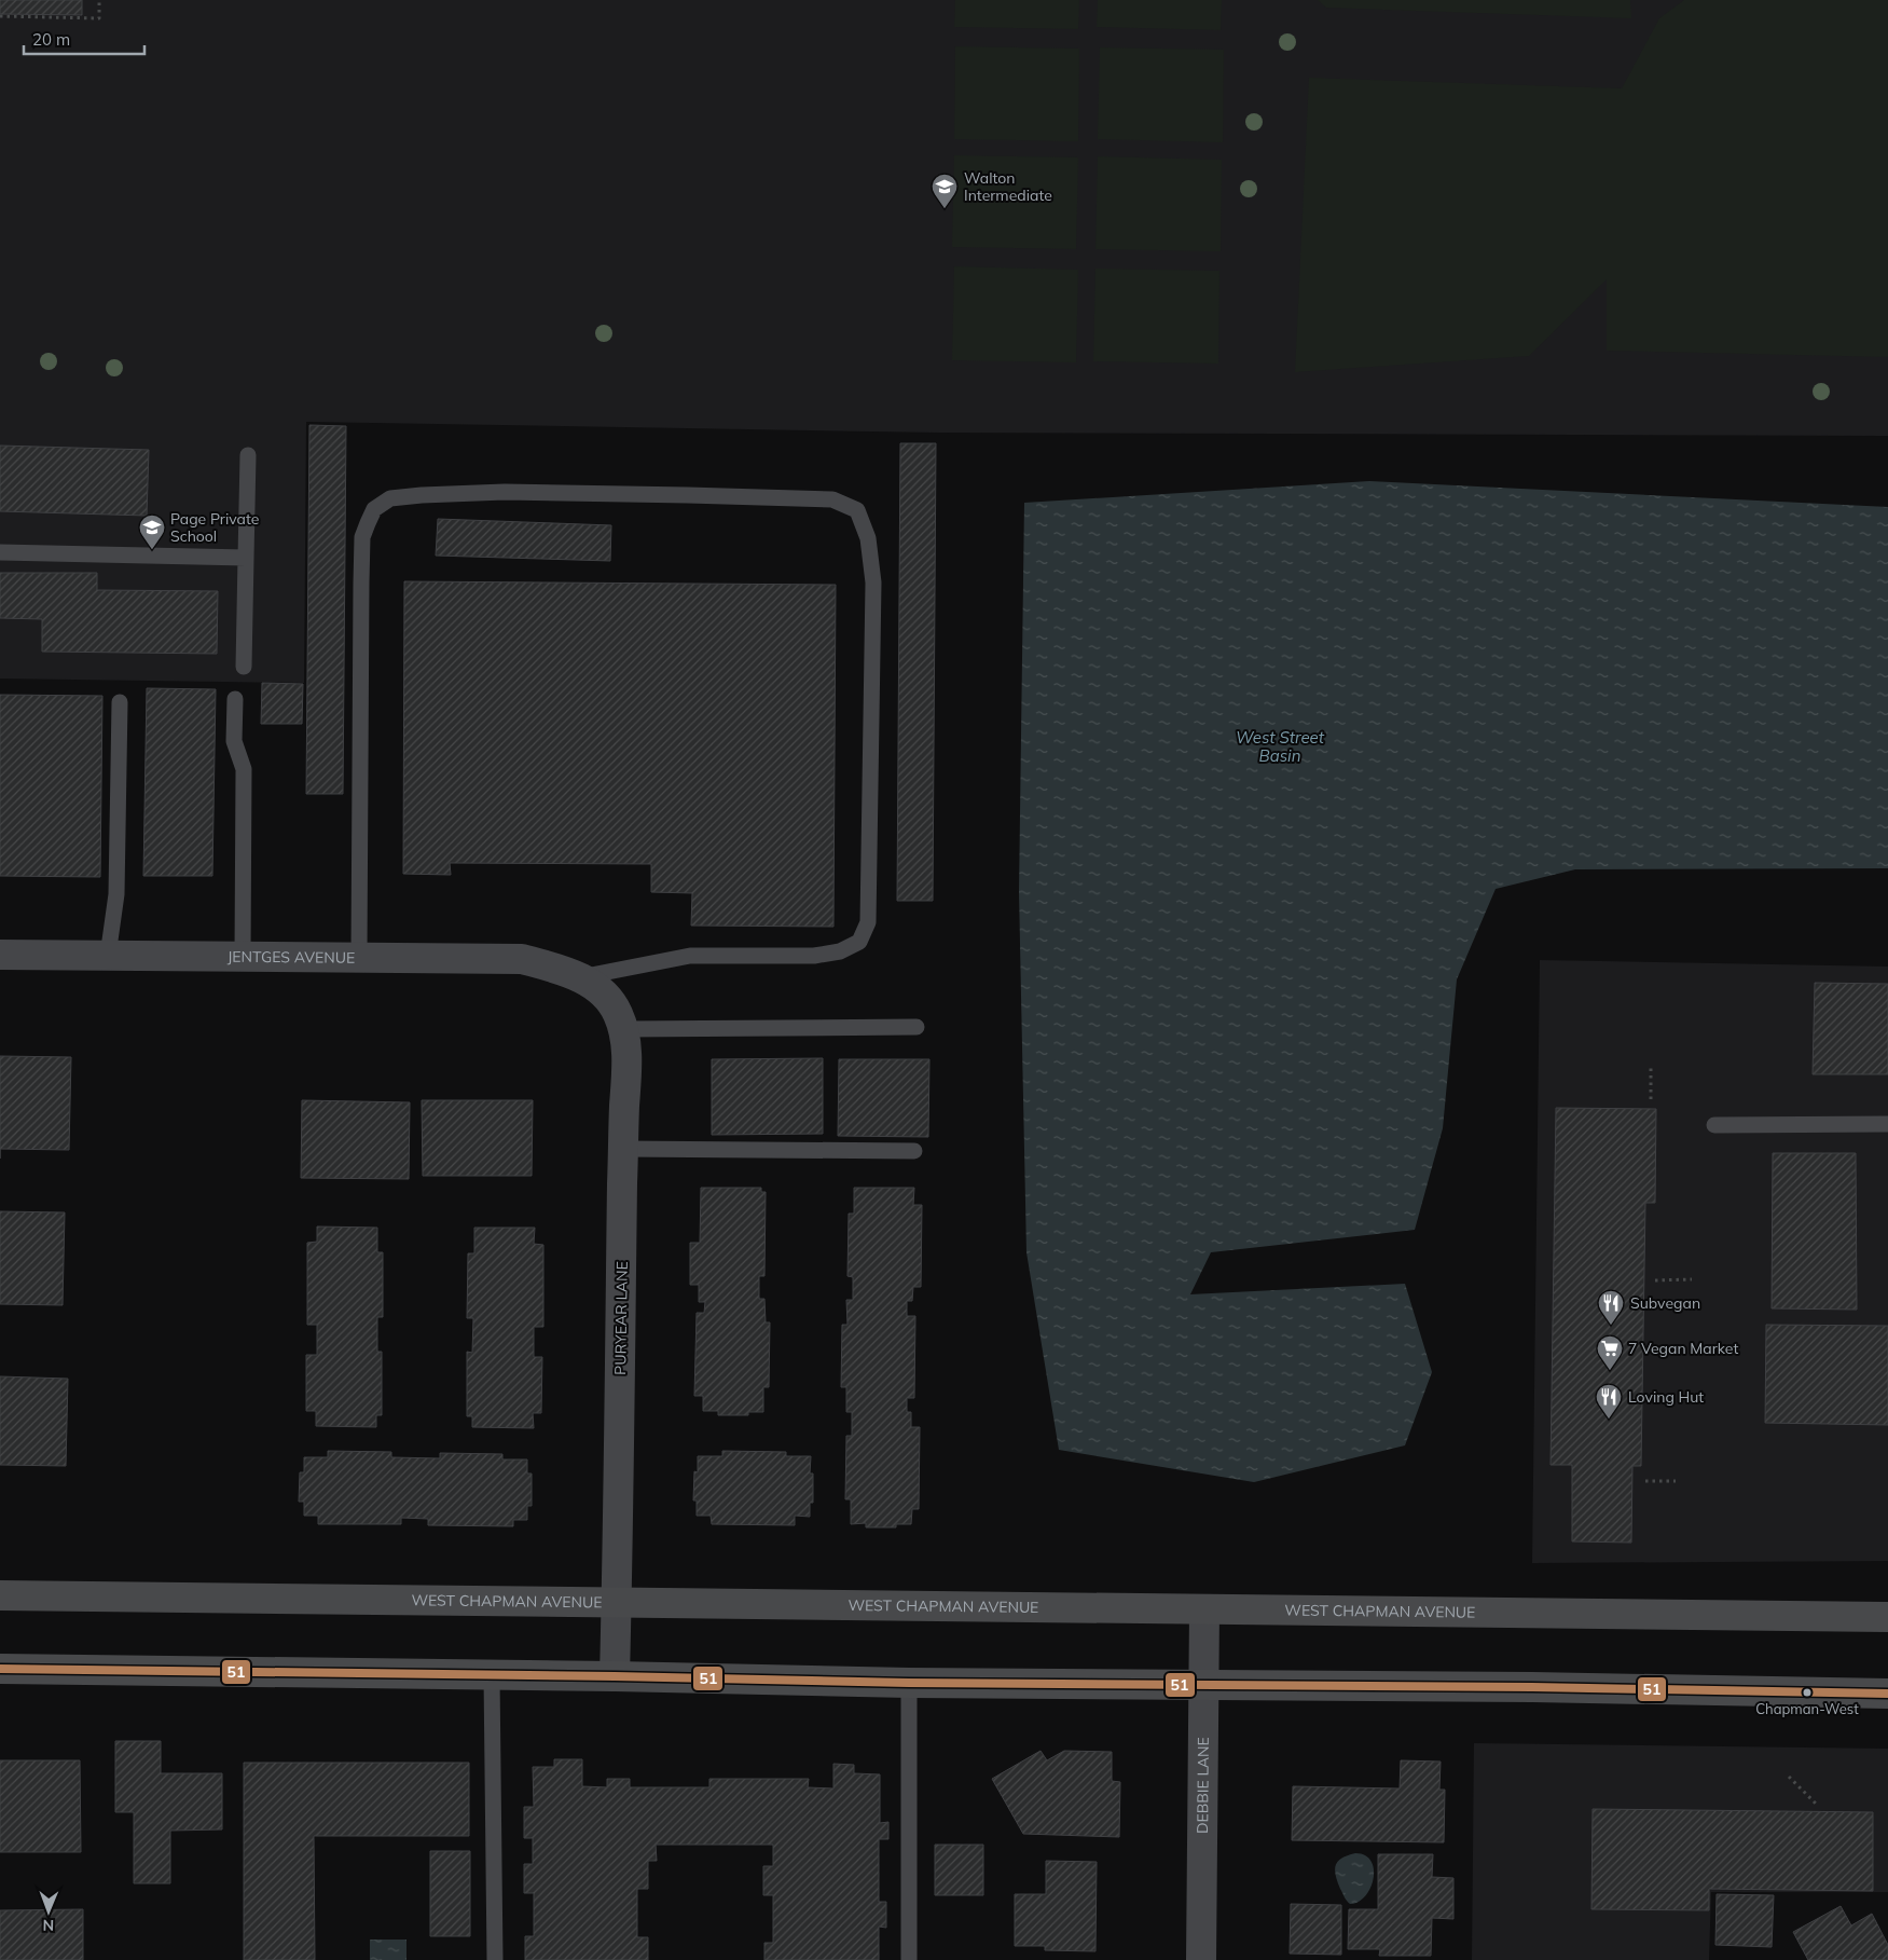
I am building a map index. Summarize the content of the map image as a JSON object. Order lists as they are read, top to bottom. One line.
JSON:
{"streets":{"main road":["WEST CHAPMAN AVENUE"],"street":["JENTGES AVENUE","PURYEAR LANE","DEBBIE LANE"]},"crossings":[["JENTGES AVENUE","PURYEAR LANE"],["PURYEAR LANE","WEST CHAPMAN AVENUE"],["WEST CHAPMAN AVENUE","DEBBIE LANE"]],"water":["West Street Basin"],"places":{"school or university":["Walton Intermediate","Page Private School"],"restaurant":["Subvegan","Loving Hut"],"supermarket":["7 Vegan Market"],"other":["Chapman-West"]},"lines":["transit line 51"],"scale_bar":"20 m","north":"bottom"}
